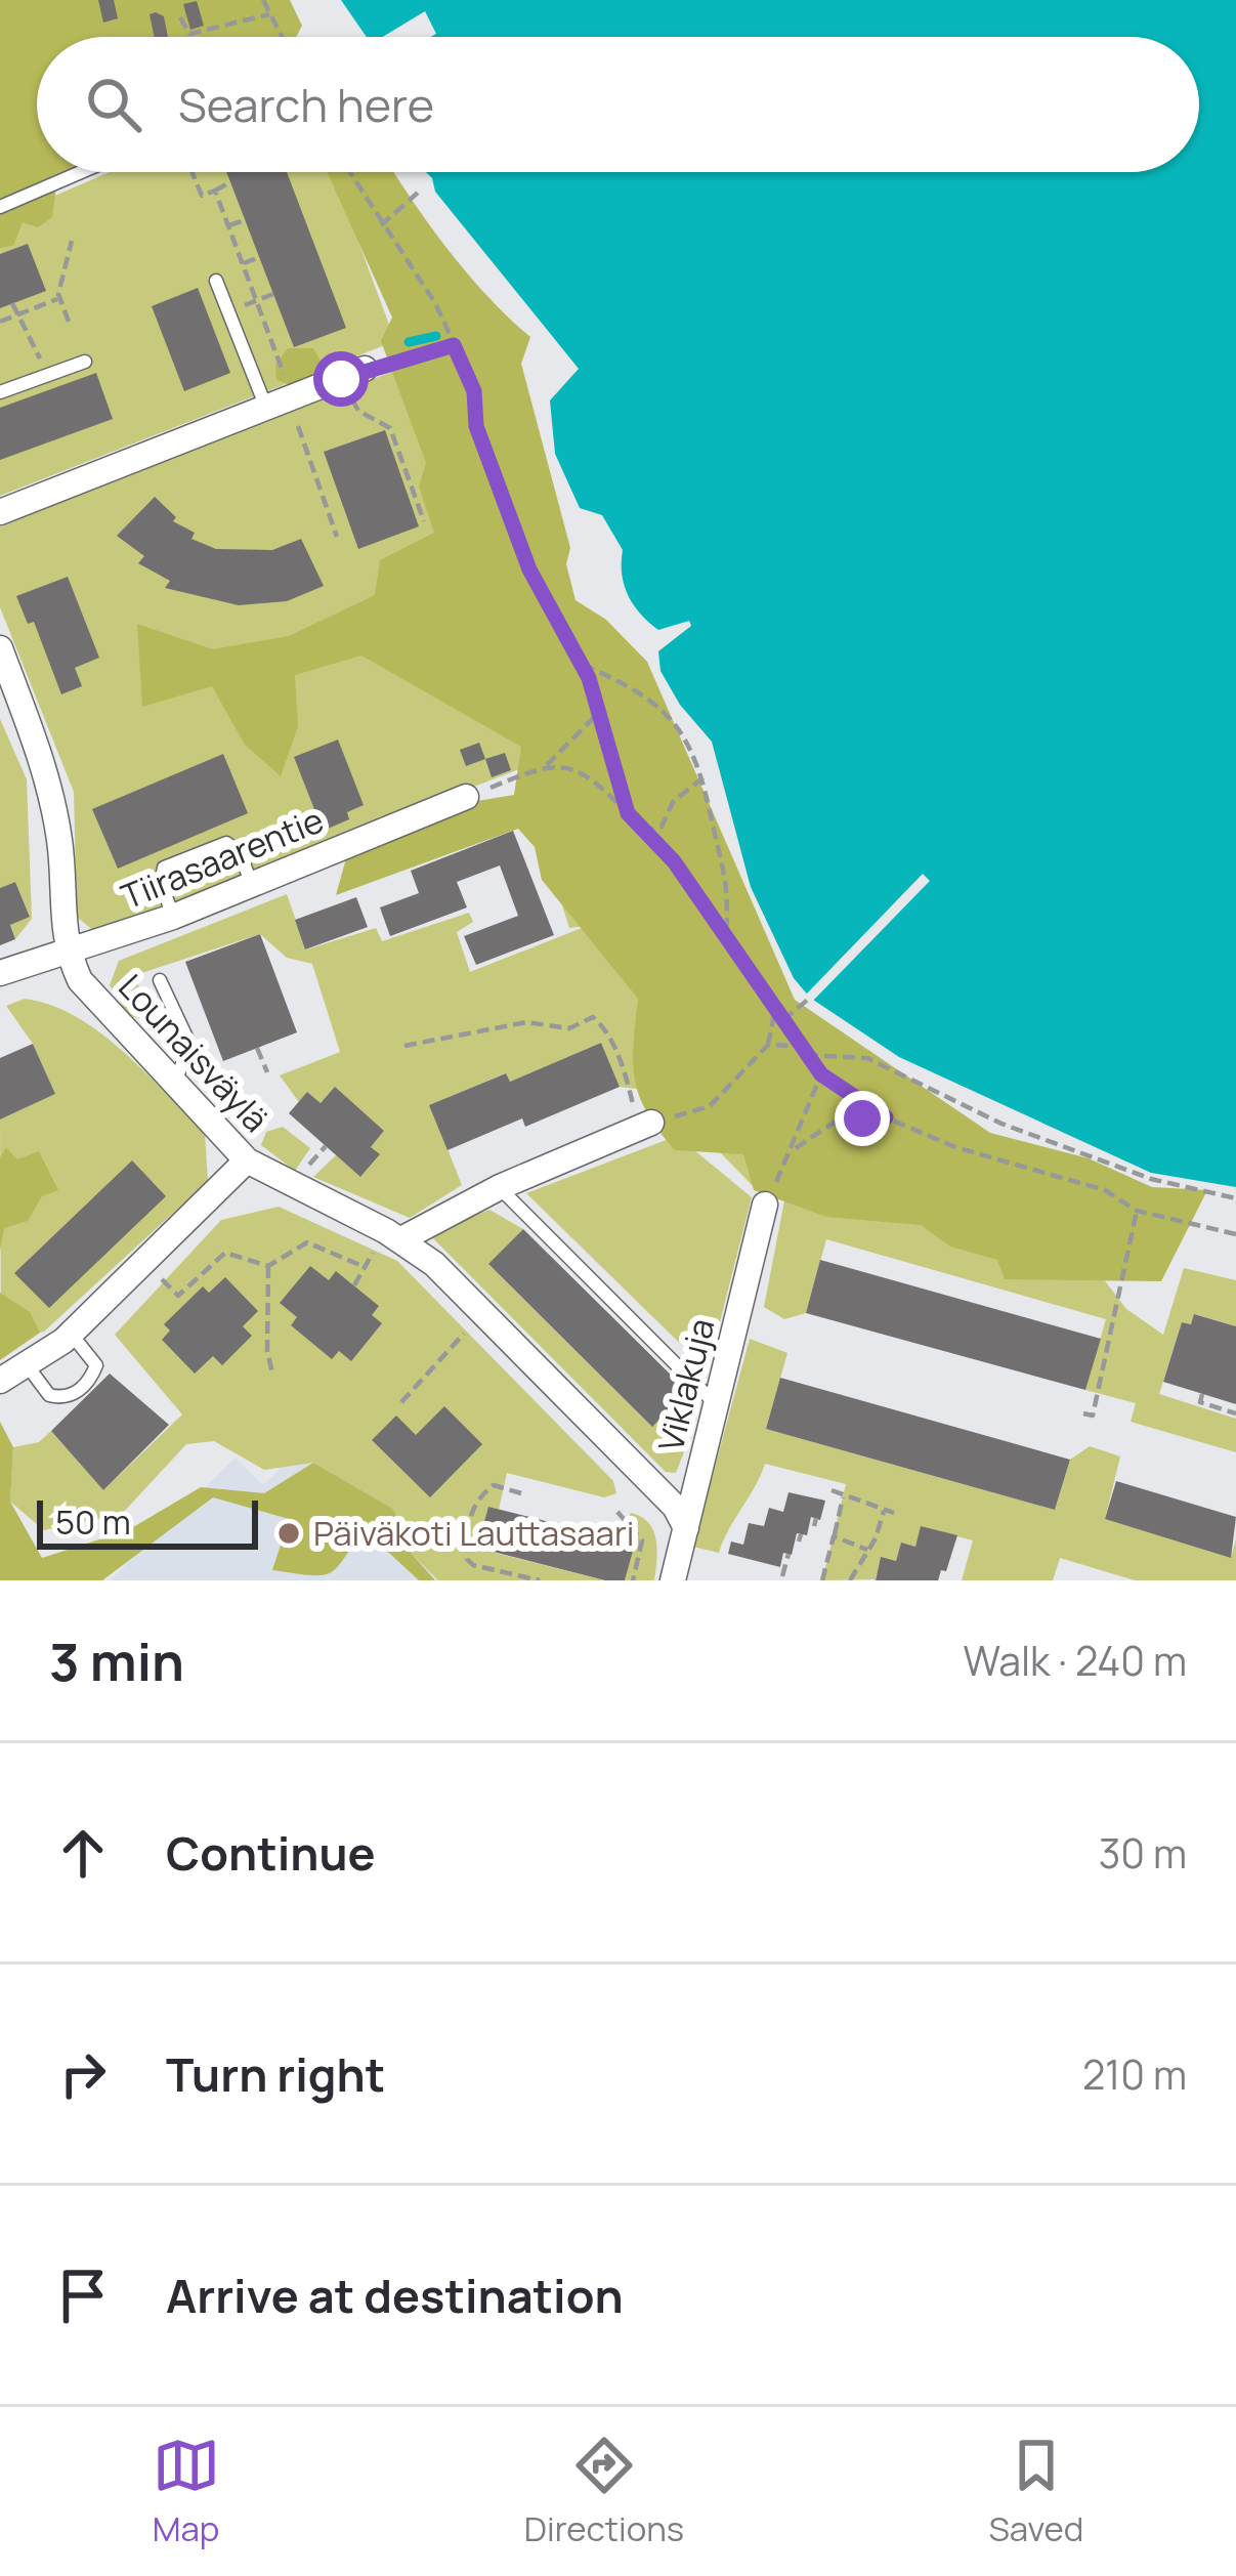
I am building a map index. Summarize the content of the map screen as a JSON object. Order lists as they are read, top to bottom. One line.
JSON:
{"streets":{"street":["Tiirasaarentie","Lounaisväylä","Viklakuja"]},"crossings":[["Tiirasaarentie","Lounaisväylä"],["Lounaisväylä","Viklakuja"]],"places":["Päiväkoti Lauttasaari"],"scale_bar":"50 m","page":{"search":"Search here","scale":"50 m","heading":["3 min","Walk · 240 m"],"list":[["Continue","30 m"],["Turn right","210 m"],"Arrive at destination"],"nav":["Map","Directions","Saved"]}}
